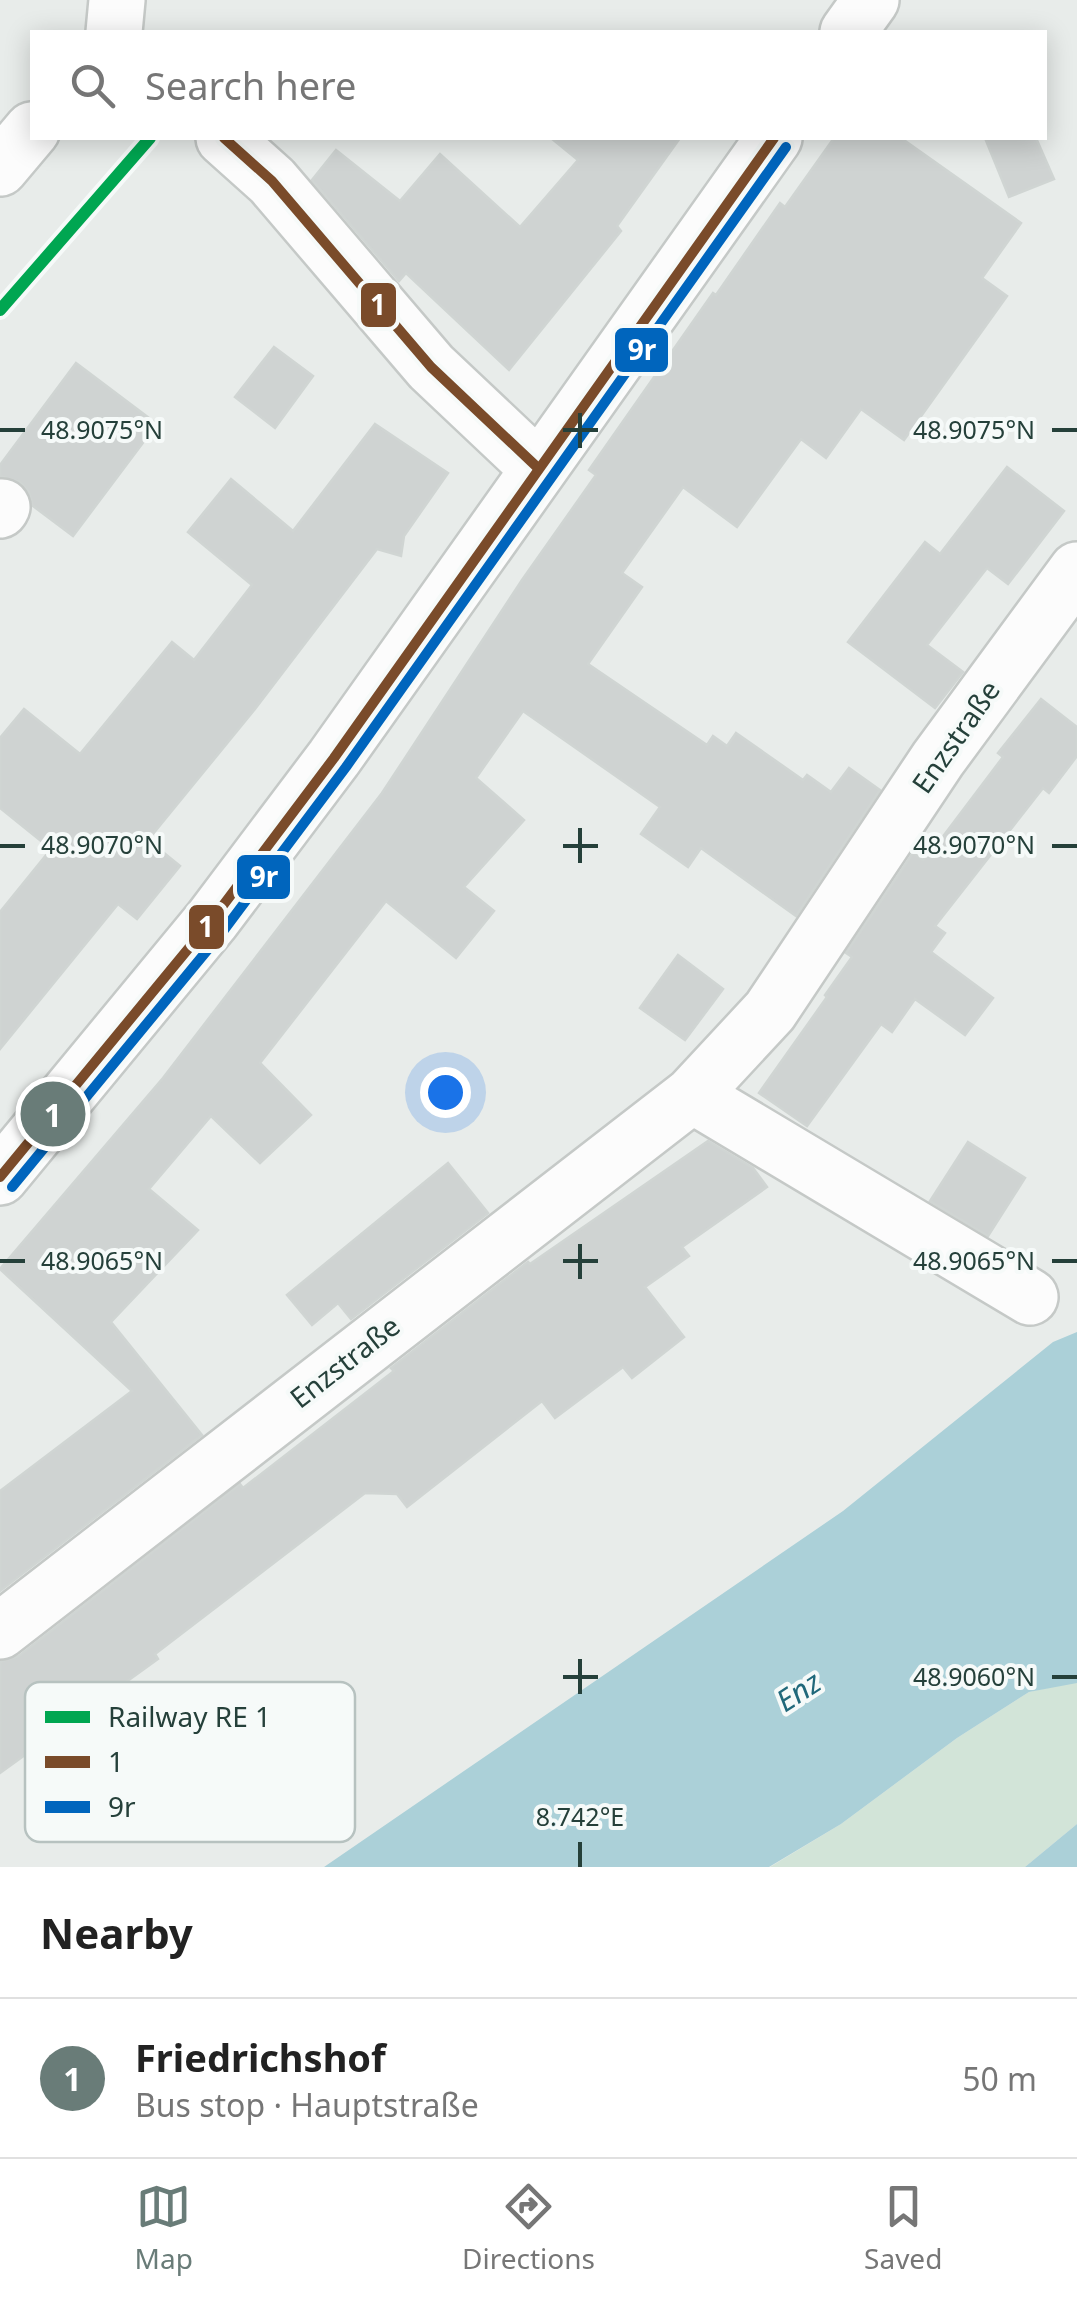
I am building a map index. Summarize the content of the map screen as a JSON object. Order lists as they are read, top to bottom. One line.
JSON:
{"streets":{"street":["Enzstraße"]},"water":["Enz"],"lines":["transit line 1","transit line 9r"],"legend":["Railway RE 1","1","9r"],"page":{"search":"Search here","pins":"1","heading":"Nearby","list":[{"mark":"1","name":"Friedrichshof","note":"Bus stop · Hauptstraße","value":"50 m"}],"nav":["Map","Directions","Saved"]},"coordinates":["48.9075°N","48.9070°N","48.9065°N","48.9060°N","8.742°E"]}
